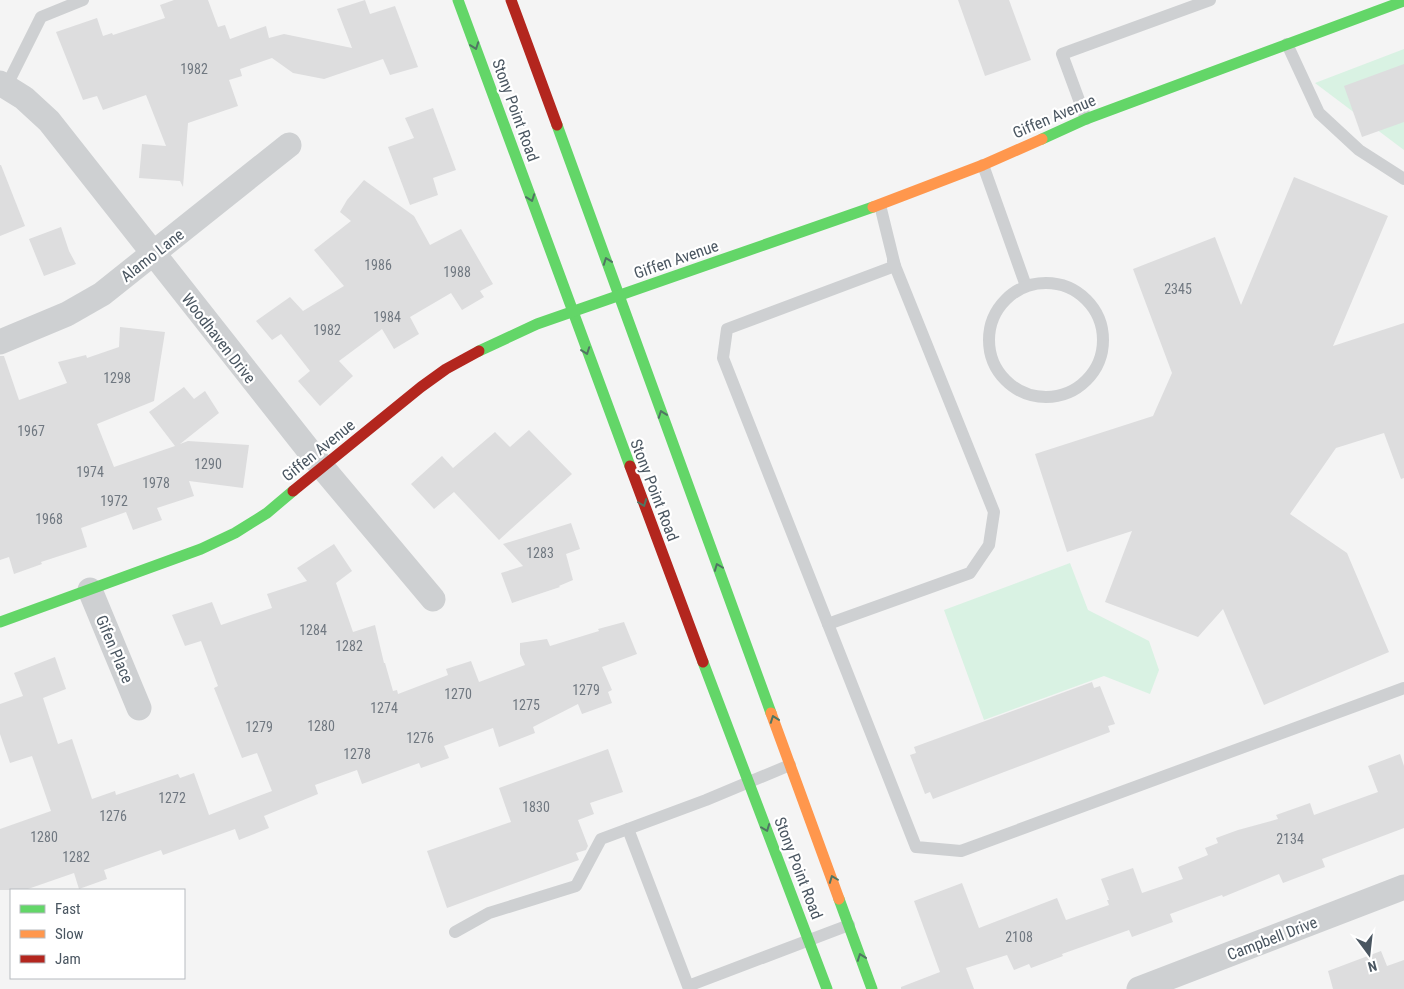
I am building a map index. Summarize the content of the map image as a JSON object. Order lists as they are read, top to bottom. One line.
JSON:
{"streets":{"main road":["Stony Point Road","Giffen Avenue"],"street":["Alamo Lane","Woodhaven Drive","Gifen Place","Campbell Drive"]},"crossings":[["Stony Point Road","Giffen Avenue"],["Giffen Avenue","Woodhaven Drive"],["Giffen Avenue","Gifen Place"],["Alamo Lane","Woodhaven Drive"]],"house_numbers":["1982","1986","1988","2345","1984","1982","1298","1967","1290","1974","1978","1972","1968","1283","1284","1282","1279","1270","1275","1274","1280","1279","1276","1278","1272","1830","1276","1280","2134","1282","2108"],"legend":["Fast","Slow","Jam"],"north":"bottom"}
